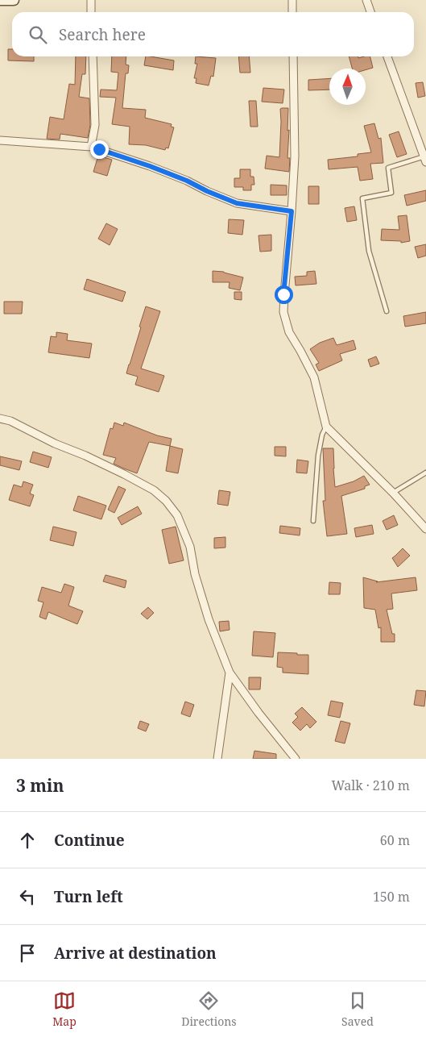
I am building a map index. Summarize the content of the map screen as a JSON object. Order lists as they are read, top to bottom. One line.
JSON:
{"north":"top","page":{"search":"Search here","heading":["3 min","Walk · 210 m"],"list":[["Continue","60 m"],["Turn left","150 m"],"Arrive at destination"],"nav":["Map","Directions","Saved"]}}
